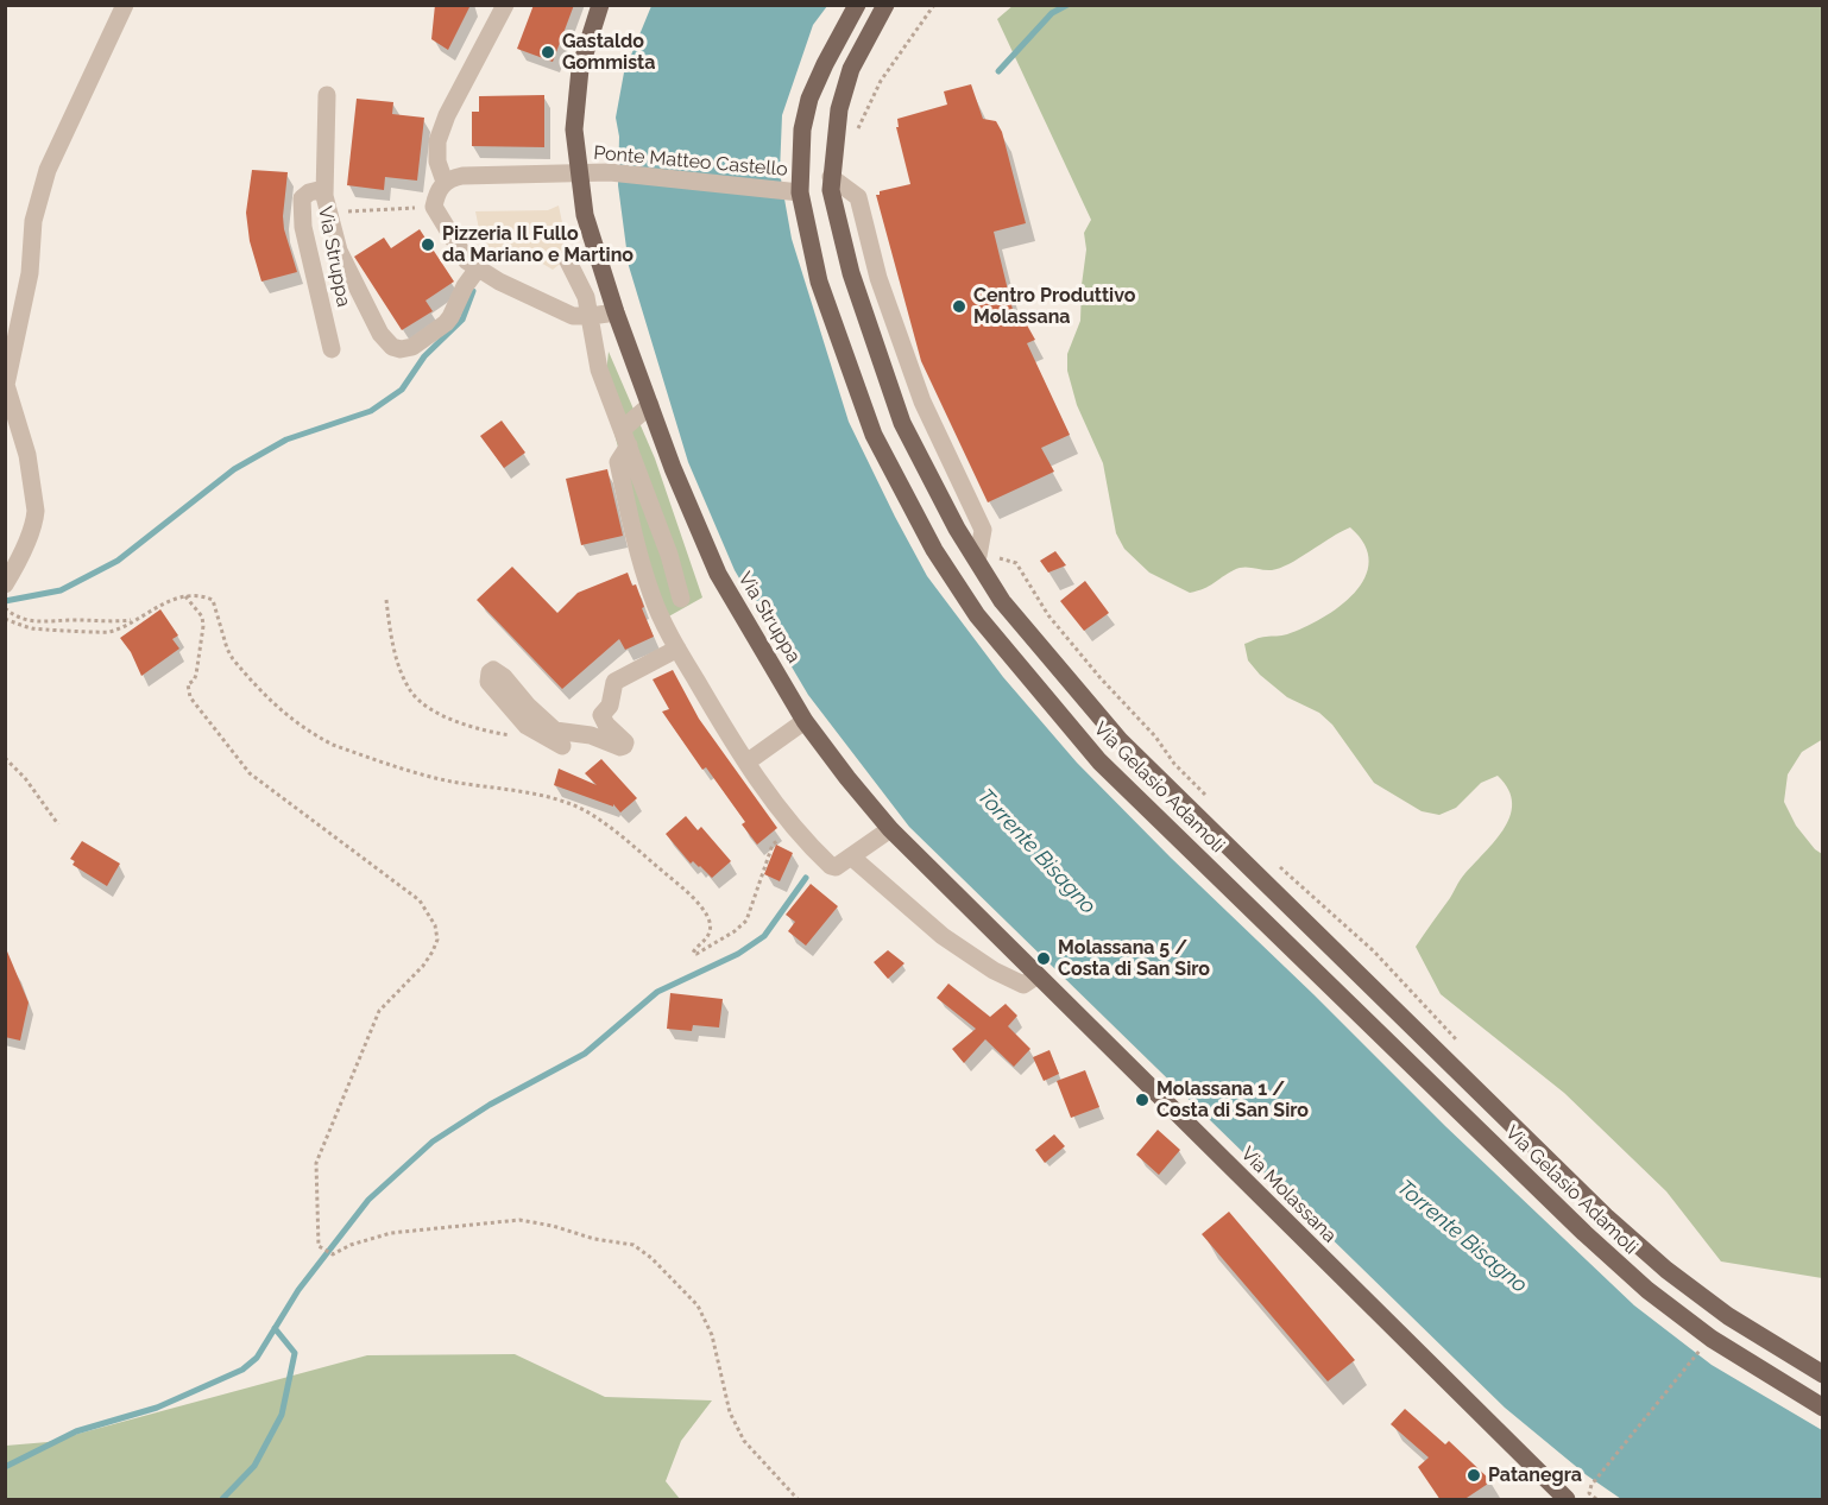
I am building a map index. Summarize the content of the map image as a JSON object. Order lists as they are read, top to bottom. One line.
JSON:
{"streets":{"main road":["Via Struppa","Via Gelasio Adamoli","Via Molassana"],"street":["Ponte Matteo Castello"]},"crossings":[["Ponte Matteo Castello","Via Struppa"],["Ponte Matteo Castello","Via Gelasio Adamoli"],["Via Struppa","Via Molassana"]],"water":["Torrente Bisagno"],"places":["Gastaldo Gommista","Pizzeria Il Fullo da Mariano e Martino","Centro Produttivo Molassana","Molassana 5 / Costa di San Siro","Molassana 1 / Costa di San Siro","Patanegra"]}
